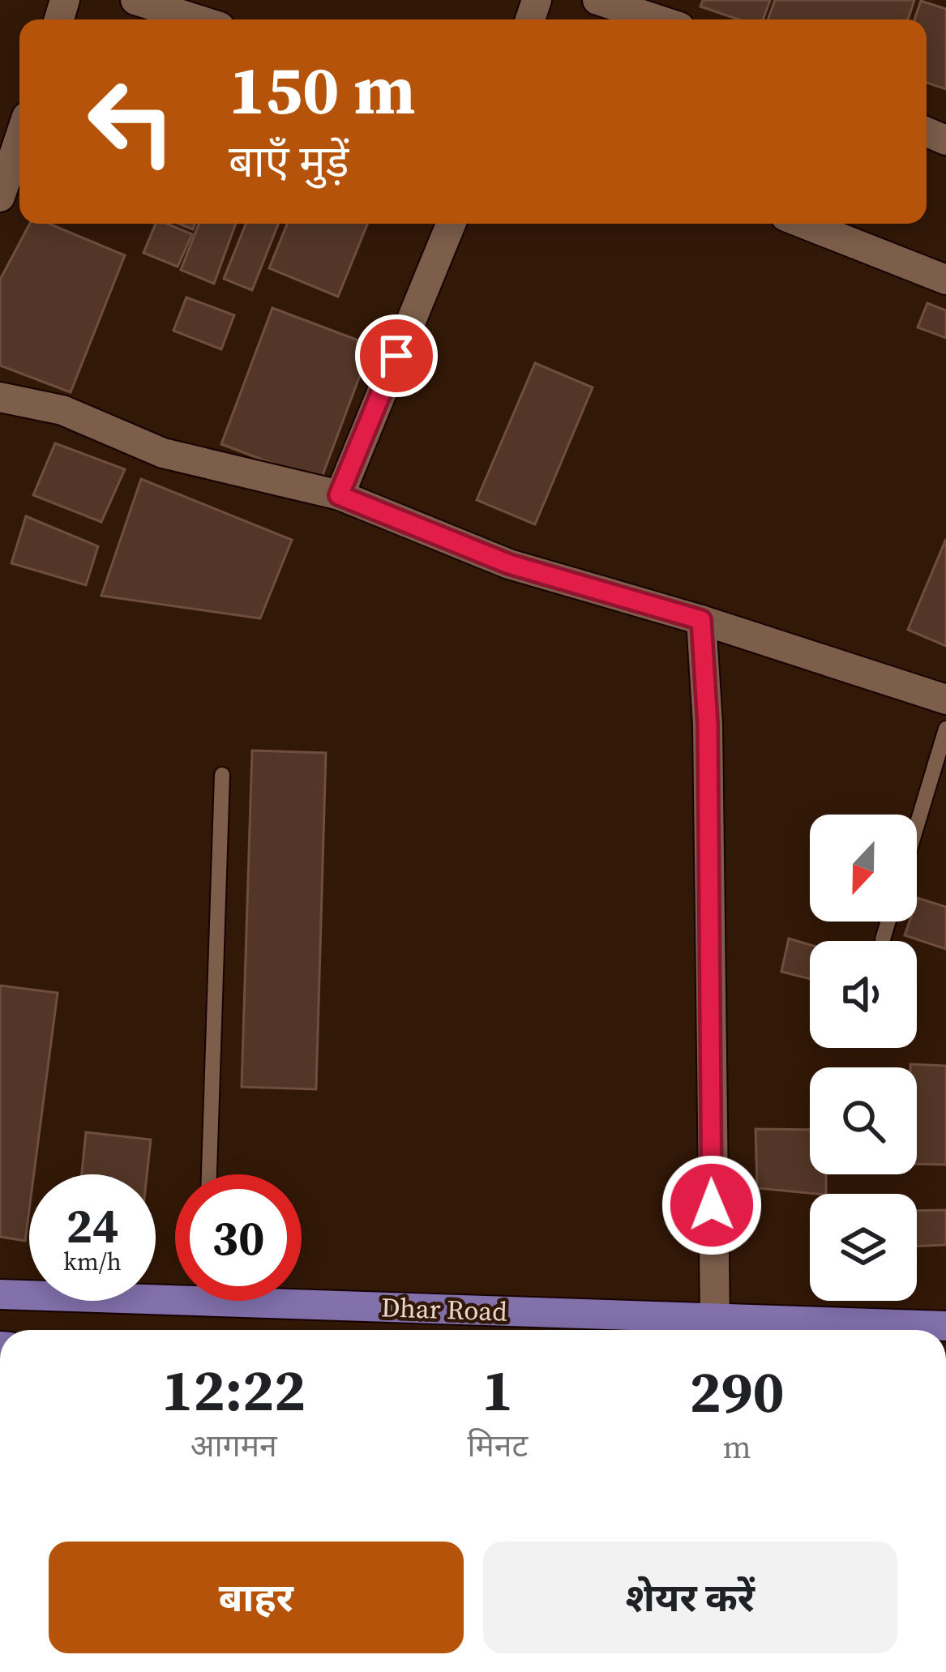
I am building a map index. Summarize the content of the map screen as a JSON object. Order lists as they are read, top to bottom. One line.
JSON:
{"streets":{"main road":["Dhar Road"]},"north":"bottom","page":{"turn":["150 m","बाएँ मुड़ें"],"speed":"24 km/h","limit":"30","eta":["12:22","आगमन","1","मिनट","290","m"],"buttons":["बाहर","शेयर करें"]}}
